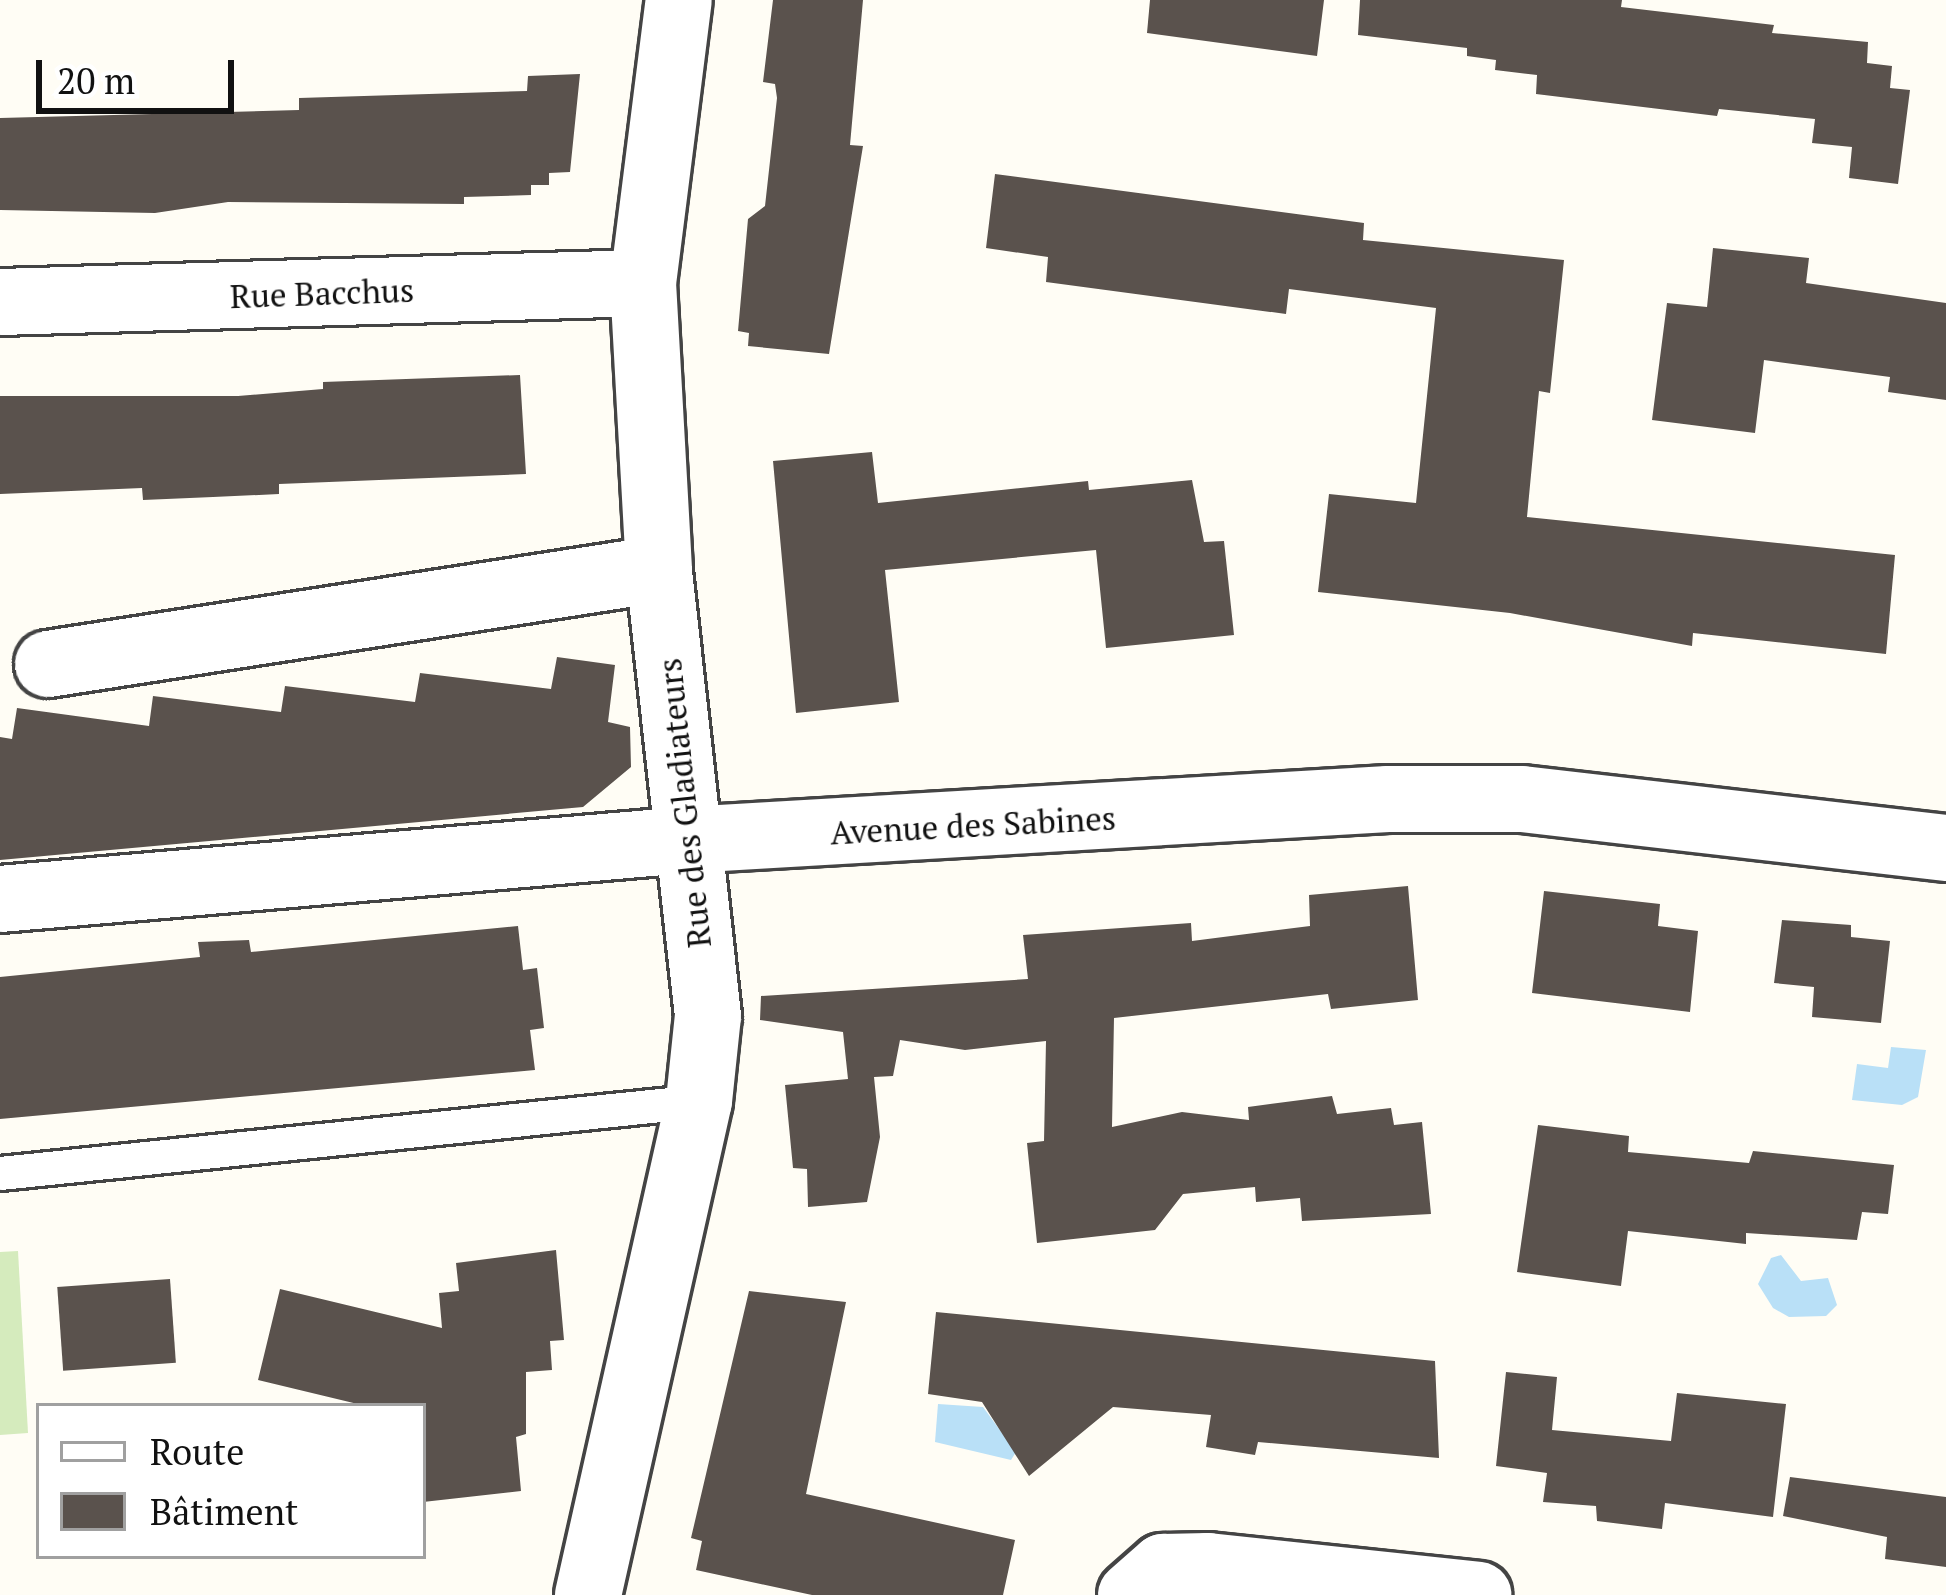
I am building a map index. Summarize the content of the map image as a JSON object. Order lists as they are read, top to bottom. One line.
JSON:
{"streets":{"street":["Rue Bacchus","Rue des Gladiateurs","Avenue des Sabines"]},"crossings":[["Rue Bacchus","Rue des Gladiateurs"],["Rue des Gladiateurs","Avenue des Sabines"]],"legend":["Route","Bâtiment"],"scale_bar":"20 m"}
